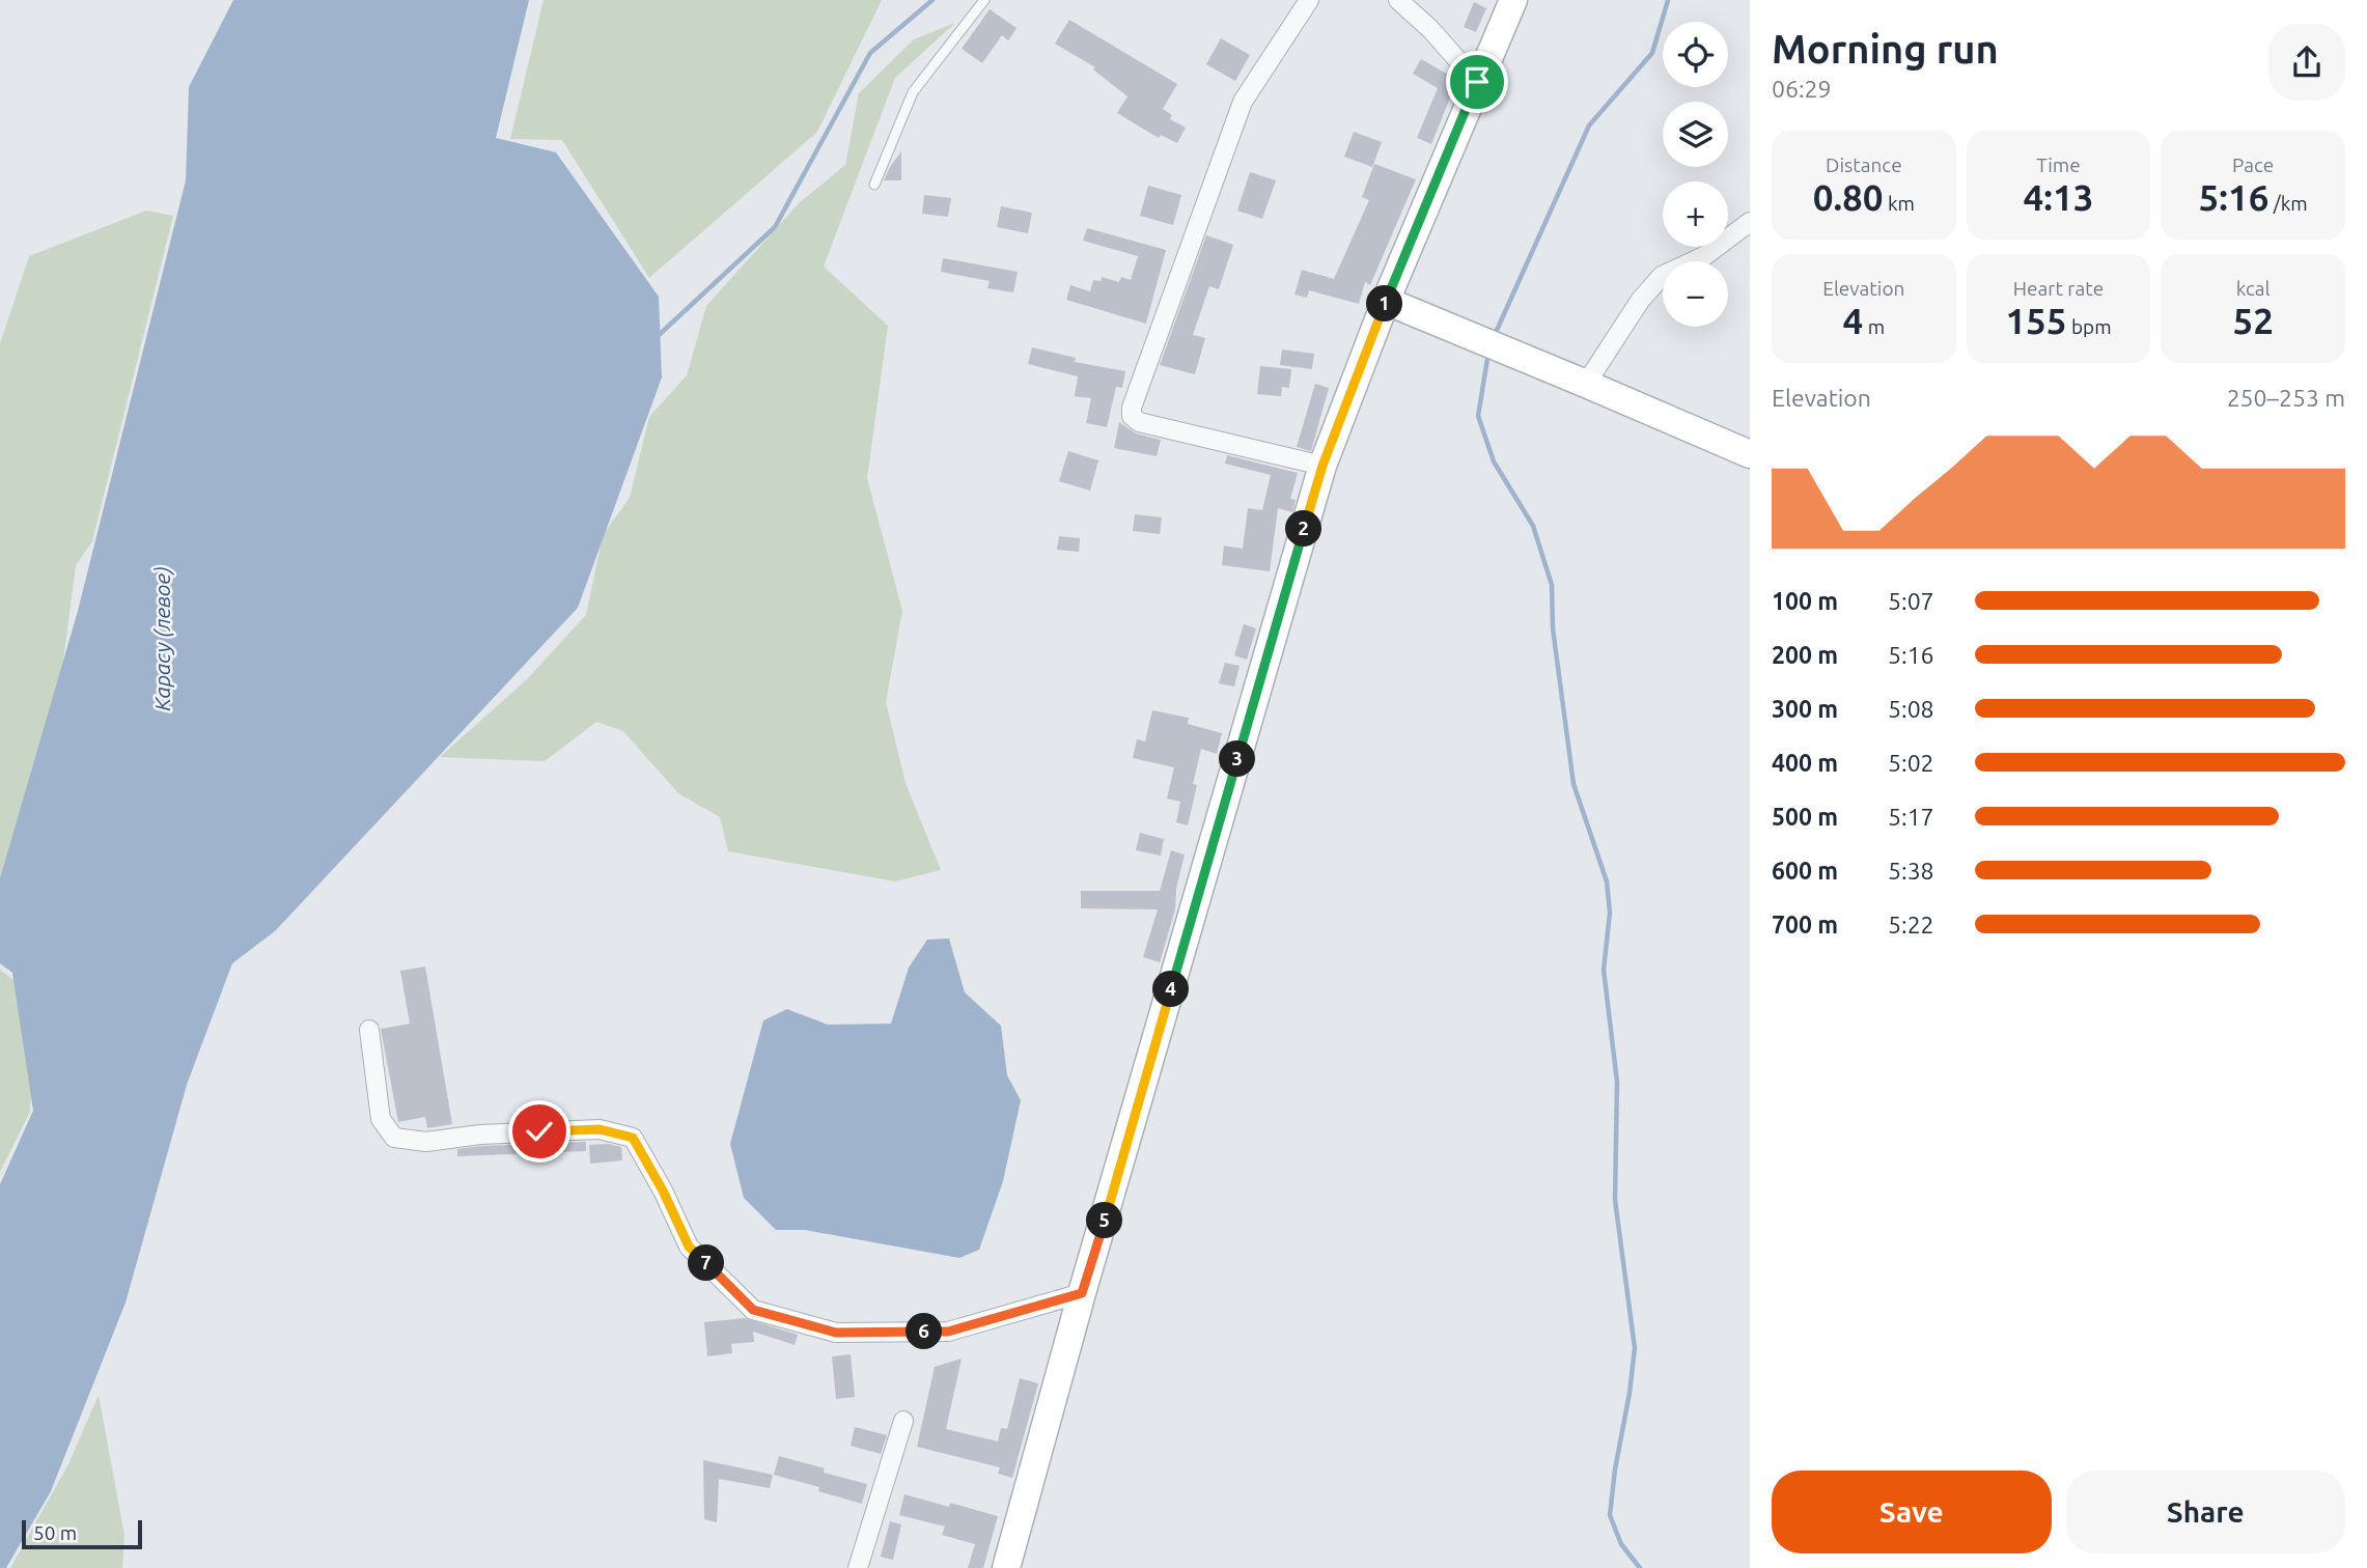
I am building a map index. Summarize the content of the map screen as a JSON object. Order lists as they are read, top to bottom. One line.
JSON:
{"water":["Карасу (левое)"],"scale_bar":"50 m","page":{"heading":["Morning run","06:29"],"map_buttons":["+","−"],"stats":[["Distance","0.80 km"],["Time","4:13"],["Pace","5:16 /km"],["Elevation","4 m"],["Heart rate","155 bpm"],["kcal","52"]],"pins":["1","2","3","4","5","7","6"],"chart":["Elevation","250–253 m"],"list":[{"name":"100 m","note":"5:07"},{"name":"200 m","note":"5:16"},{"name":"300 m","note":"5:08"},{"name":"400 m","note":"5:02"},{"name":"500 m","note":"5:17"},{"name":"600 m","note":"5:38"},{"name":"700 m","note":"5:22"}],"buttons":["Save","Share"],"scale":"50 m"}}
